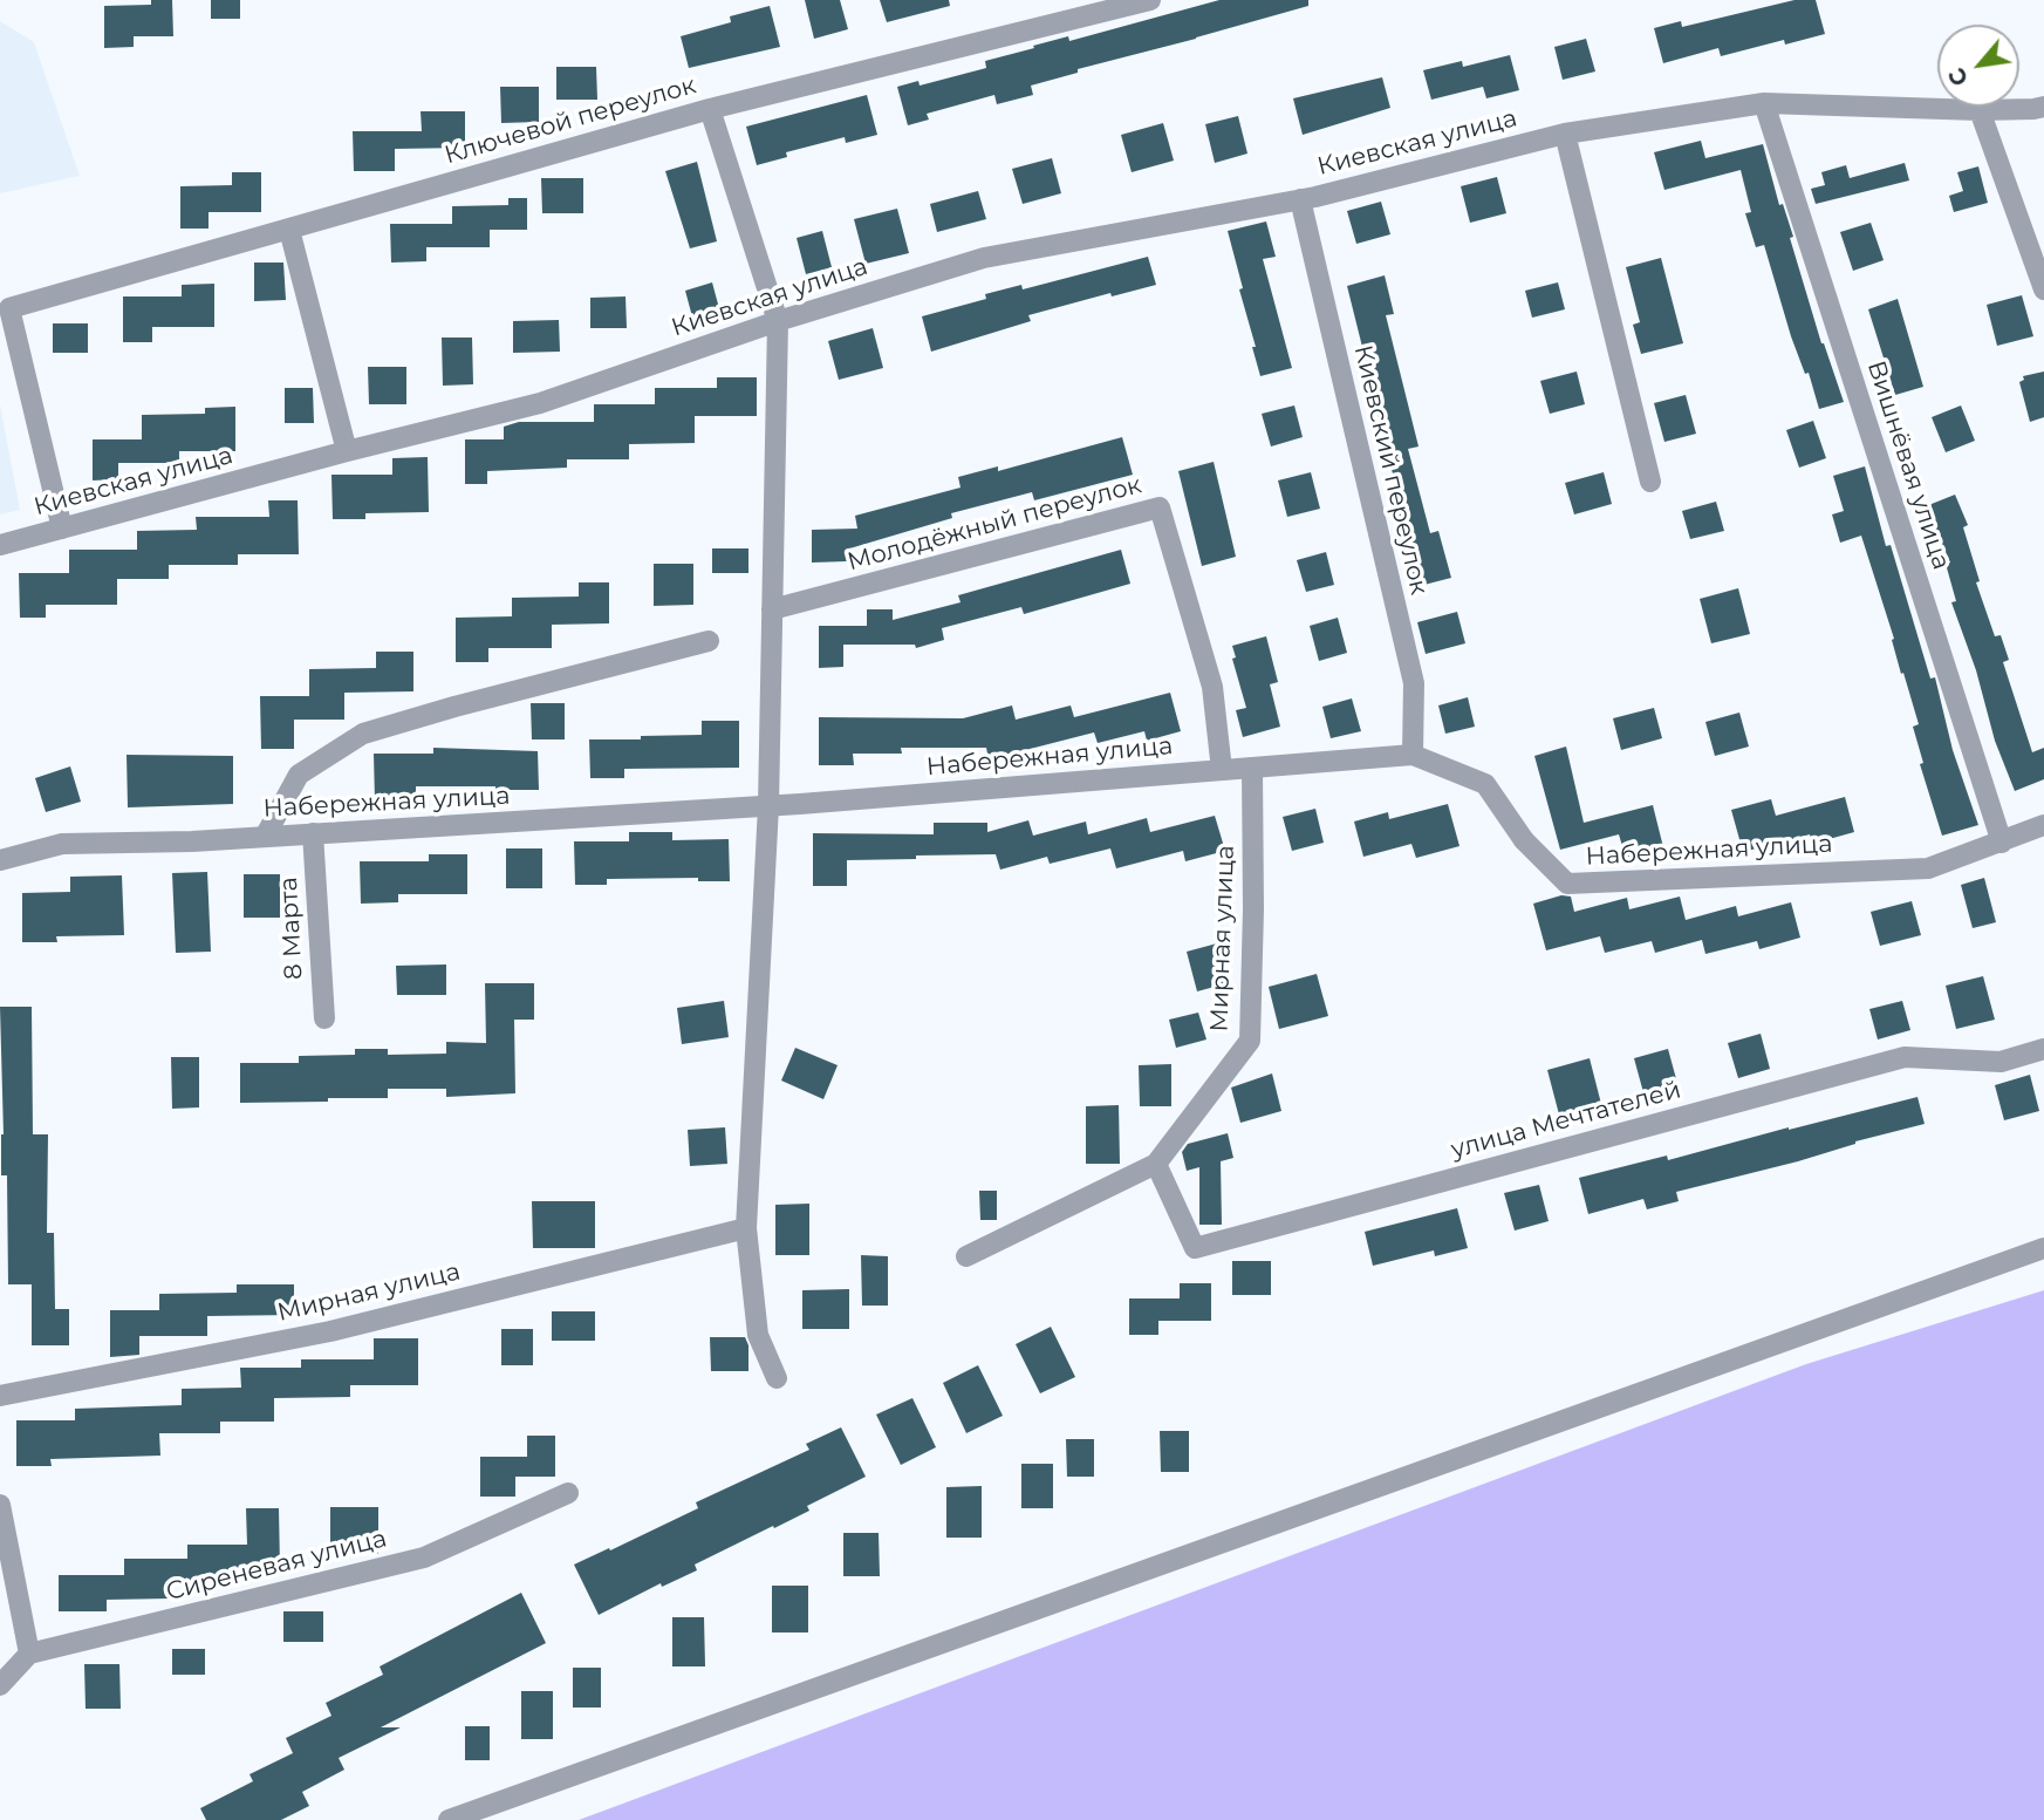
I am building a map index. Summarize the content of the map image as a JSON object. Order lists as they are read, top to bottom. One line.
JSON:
{"streets":{"street":["Ключевой переулок","Киевская улица","Вишнёвая улица","Киевский переулок","Молодёжный переулок","Набережная улица","8 Марта","Мирная улица","улица Мечтателей","Сиреневая улица"]},"crossings":[["Ключевой переулок","Киевская улица"],["Киевская улица","Вишнёвая улица"],["Киевская улица","Киевский переулок"],["Вишнёвая улица","Набережная улица"],["Киевский переулок","Набережная улица"],["Молодёжный переулок","Набережная улица"],["Набережная улица","8 Марта"],["Набережная улица","Мирная улица"],["Мирная улица","улица Мечтателей"]],"north":"bottom left"}
